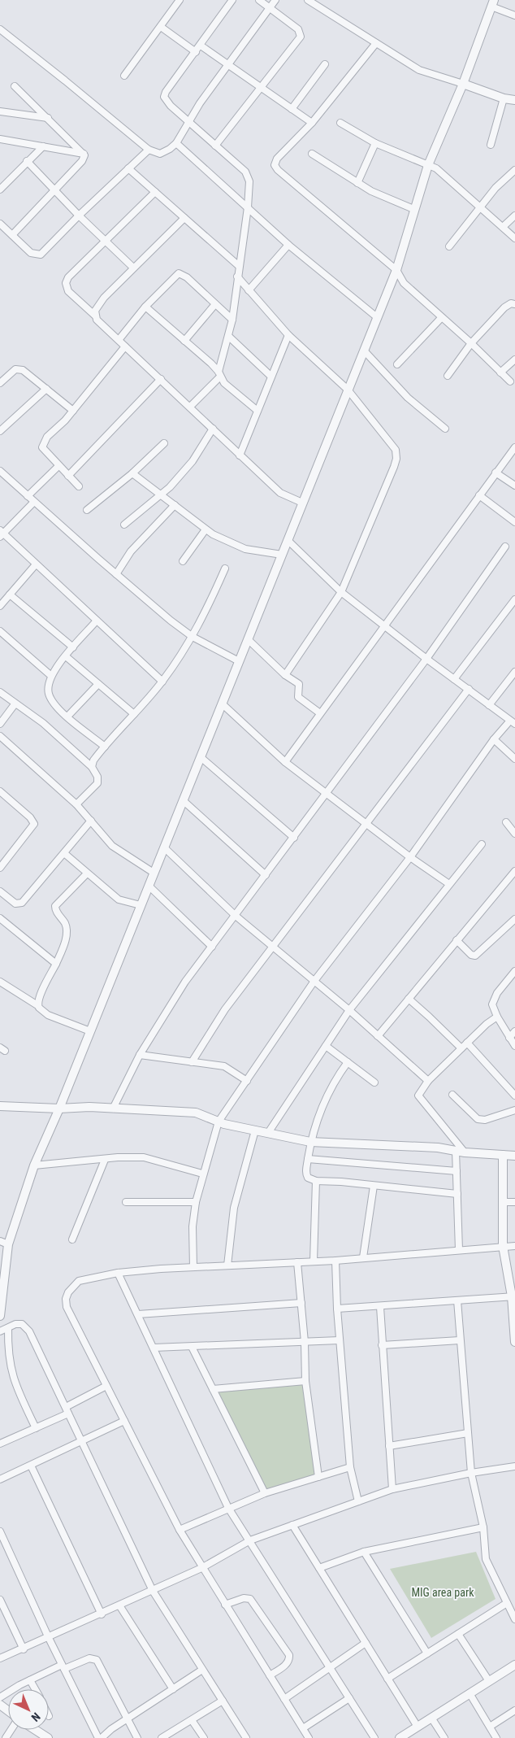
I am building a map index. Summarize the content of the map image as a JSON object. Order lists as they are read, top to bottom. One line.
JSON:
{"parks":["MIG area park"],"north":"bottom right"}
